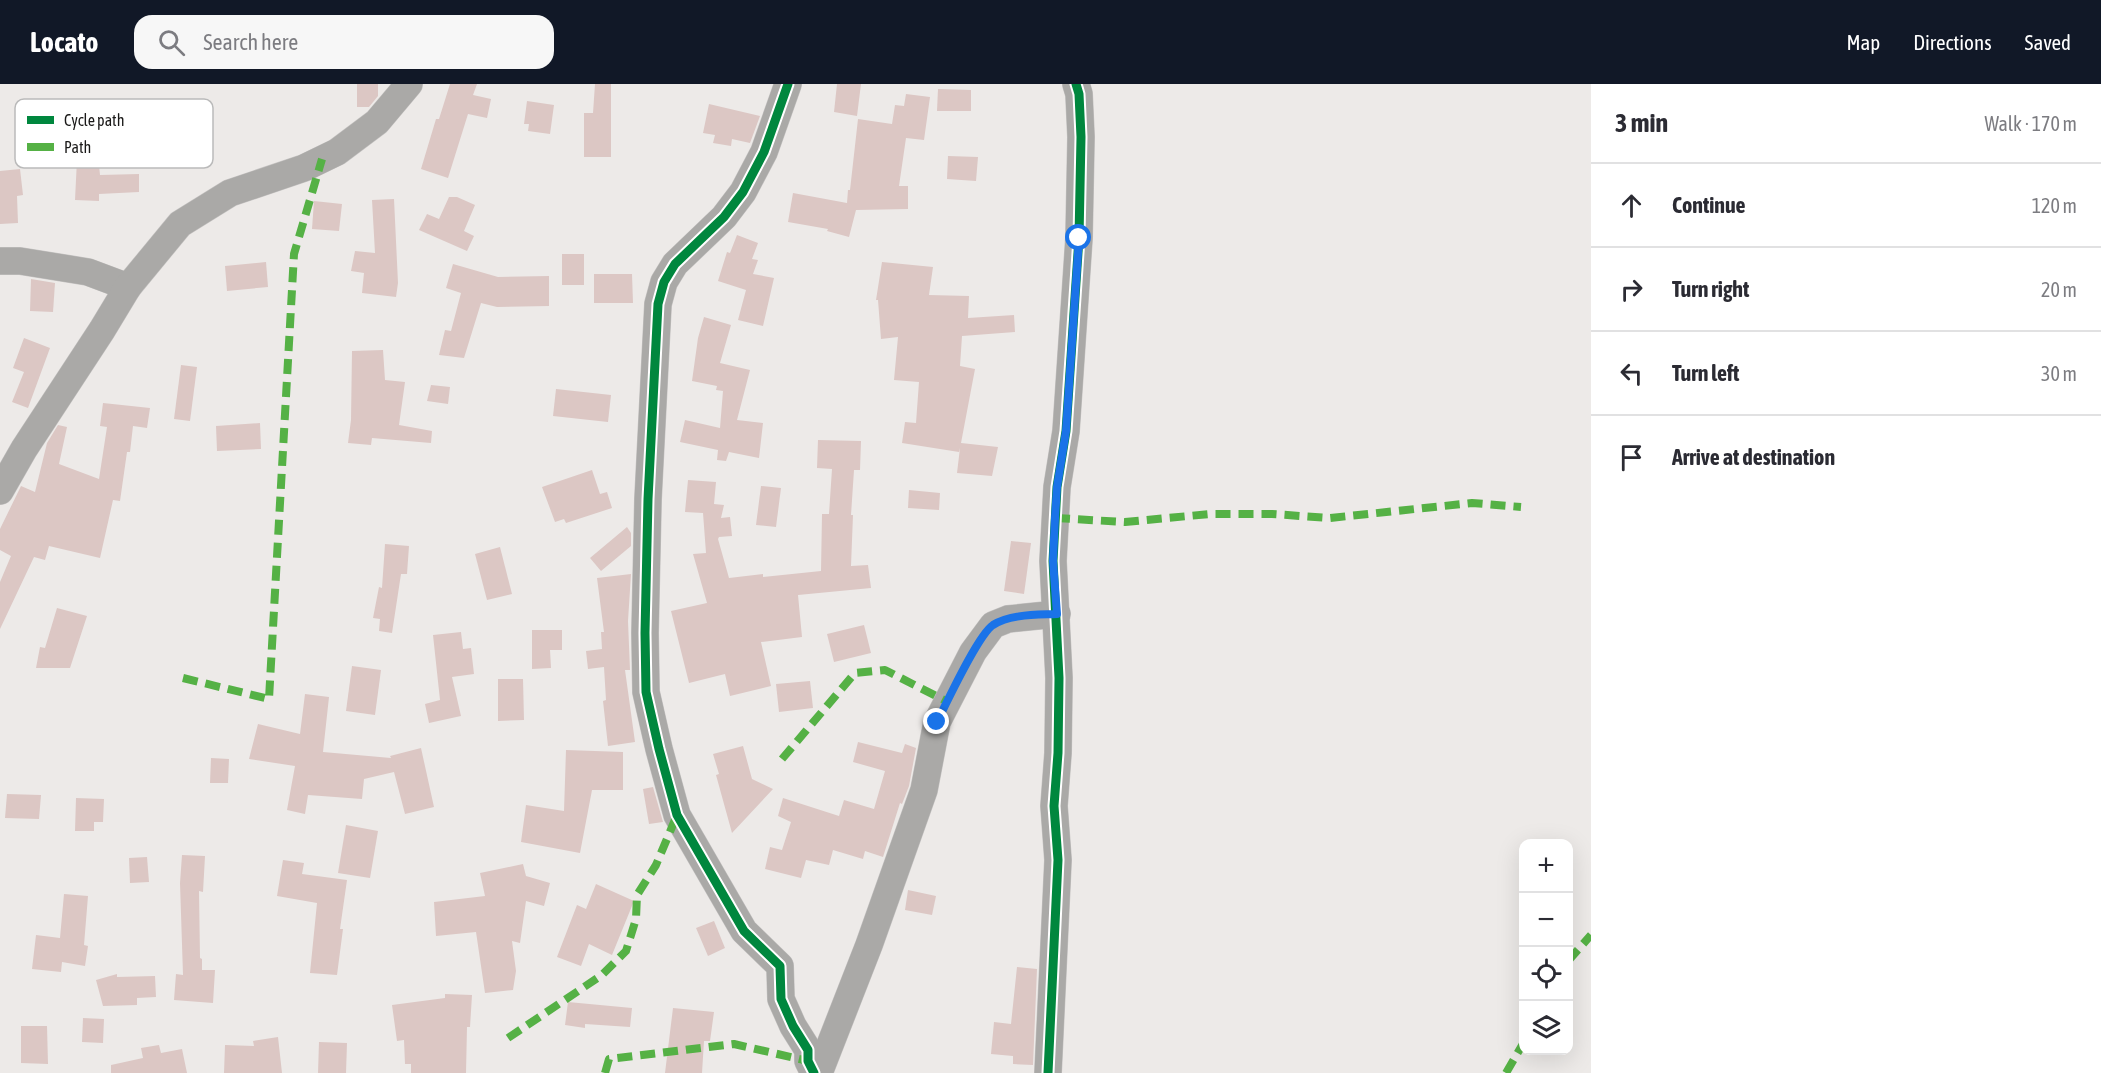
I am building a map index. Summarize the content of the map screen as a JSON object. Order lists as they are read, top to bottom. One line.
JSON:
{"legend":["Cycle path","Path"],"page":{"header":"Locato","search":"Search here","nav":["Map","Directions","Saved"],"heading":["3 min","Walk · 170 m"],"list":[["Continue","120 m"],["Turn right","20 m"],["Turn left","30 m"],"Arrive at destination"],"map_buttons":["+","−"]}}
